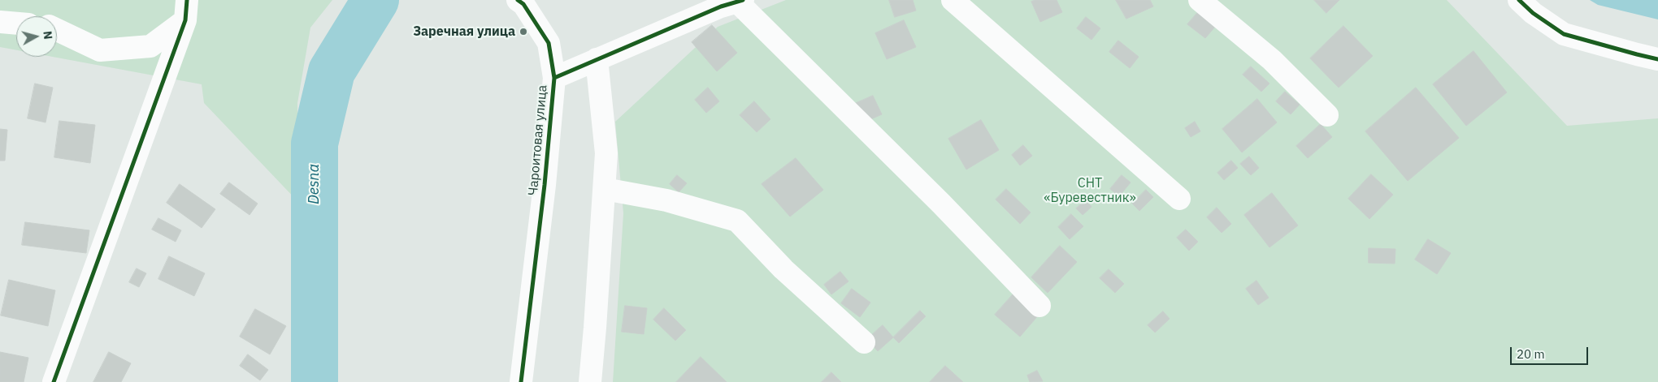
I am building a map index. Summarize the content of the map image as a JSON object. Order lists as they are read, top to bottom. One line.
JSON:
{"streets":{"street":["Чароитовая улица"]},"water":["Desna"],"parks":["СНТ «Буревестник»"],"places":["Заречная улица"],"scale_bar":"20 m","north":"right"}
